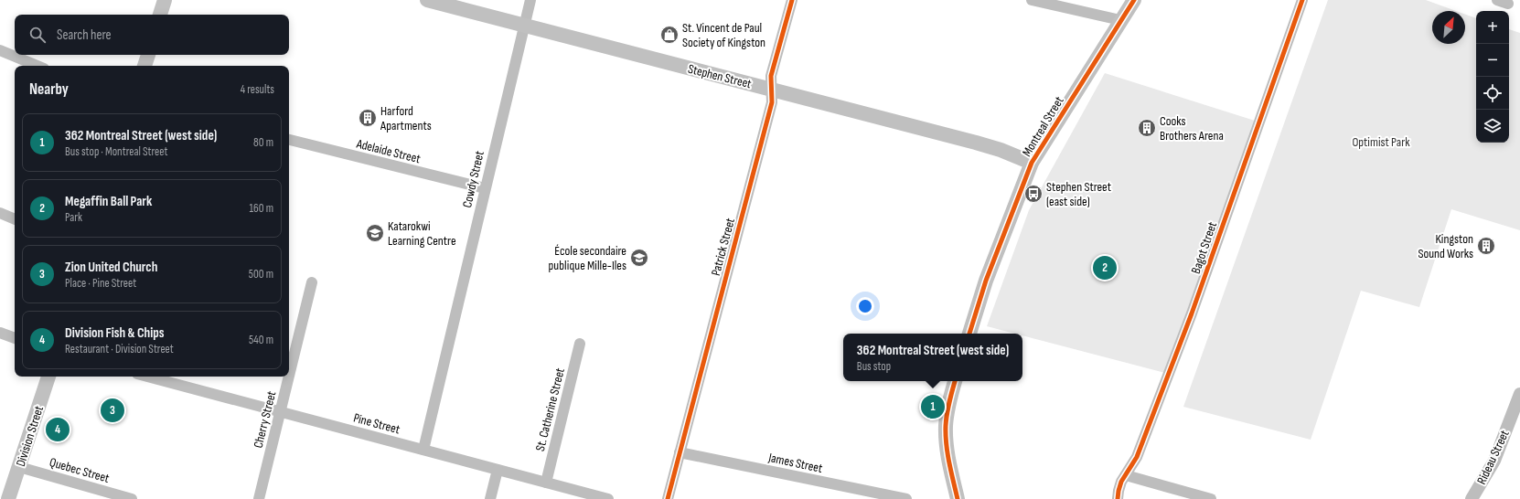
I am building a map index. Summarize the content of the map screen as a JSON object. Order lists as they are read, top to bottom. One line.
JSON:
{"streets":{"main road":["Stephen Street","Montreal Street","Division Street"],"street":["Adelaide Street","Cowdy Street","Patrick Street","Bagot Street","St. Catherine Street","Cherry Street","Pine Street","Rideau Street","James Street","Quebec Street"]},"crossings":[["Stephen Street","Montreal Street"],["Stephen Street","Cowdy Street"],["Stephen Street","Patrick Street"],["Adelaide Street","Cowdy Street"],["Cowdy Street","Pine Street"],["Patrick Street","James Street"],["St. Catherine Street","Pine Street"],["Cherry Street","Pine Street"],["Division Street","Quebec Street"]],"parks":["Optimist Park"],"places":{"shop":["St. Vincent de Paul Society of Kingston"],"building":["Harford Apartments","Cooks Brothers Arena","Kingston Sound Works"],"bus stop":["Stephen Street (east side)"],"school or university":["Katarokwi Learning Centre","École secondaire publique Mille-Iles"]},"north":"top right","page":{"map_buttons":["+","−"],"search":"Search here","heading":["Nearby","4 results"],"list":[{"mark":"1","name":"362 Montreal Street (west side)","note":"Bus stop · Montreal Street","value":"80 m"},{"mark":"2","name":"Megaffin Ball Park","note":"Park","value":"160 m"},{"mark":"3","name":"Zion United Church","note":"Place · Pine Street","value":"500 m"},{"mark":"4","name":"Division Fish & Chips","note":"Restaurant · Division Street","value":"540 m"}],"pins":["2","1","3","4"],"popup":["362 Montreal Street (west side)","Bus stop"]}}
